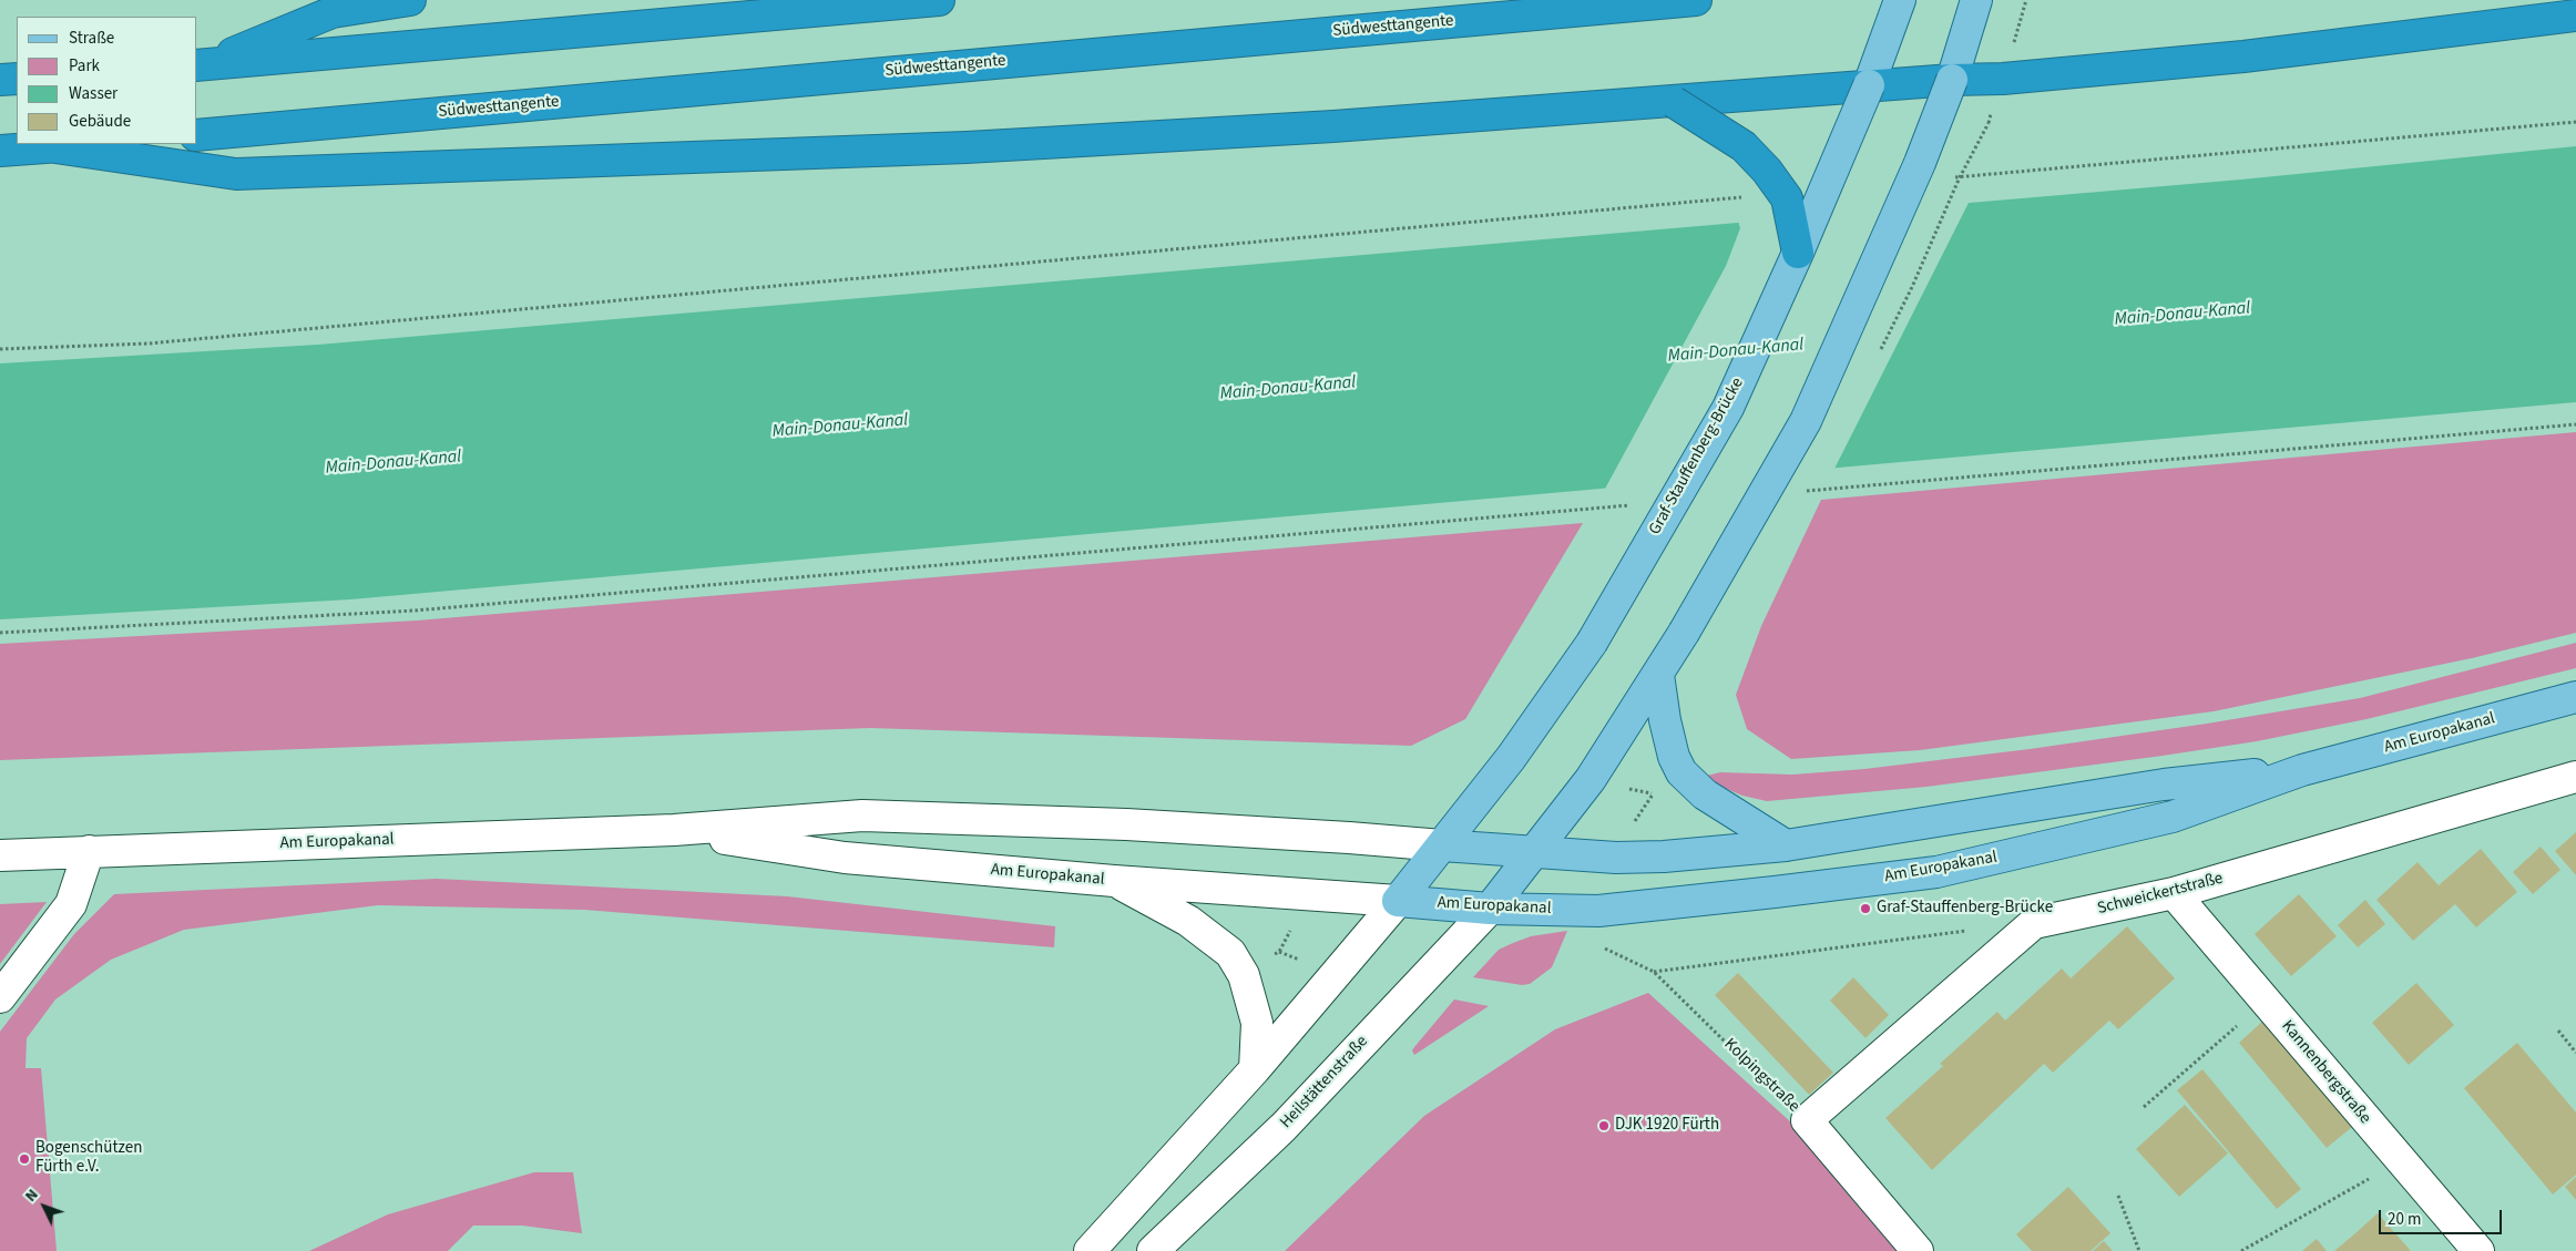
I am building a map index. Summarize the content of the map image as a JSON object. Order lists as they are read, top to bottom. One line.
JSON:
{"streets":{"highway":["Südwesttangente"],"main road":["Graf-Stauffenberg-Brücke","Am Europakanal"],"street":["Schweickertstraße","Kannenbergstraße","Kolpingstraße","Heilstättenstraße"]},"crossings":[["Graf-Stauffenberg-Brücke","Am Europakanal"],["Am Europakanal","Heilstättenstraße"],["Schweickertstraße","Kannenbergstraße"],["Schweickertstraße","Kolpingstraße"]],"water":["Main-Donau-Kanal"],"places":["Graf-Stauffenberg-Brücke","DJK 1920 Fürth","Bogenschützen Fürth e.V."],"legend":["Straße","Park","Wasser","Gebäude"],"scale_bar":"20 m","north":"top left"}
